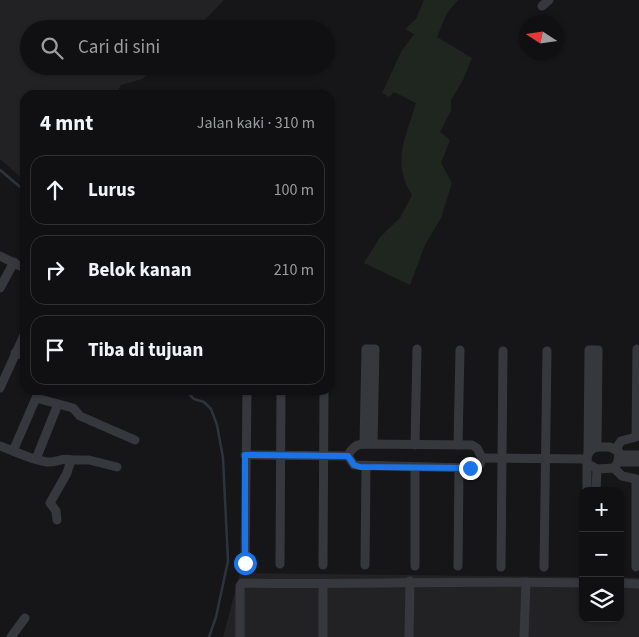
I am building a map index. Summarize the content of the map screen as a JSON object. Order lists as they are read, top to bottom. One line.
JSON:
{"north":"left","page":{"search":"Cari di sini","heading":["4 mnt","Jalan kaki · 310 m"],"list":[["Lurus","100 m"],["Belok kanan","210 m"],"Tiba di tujuan"],"map_buttons":["+","−"]}}
